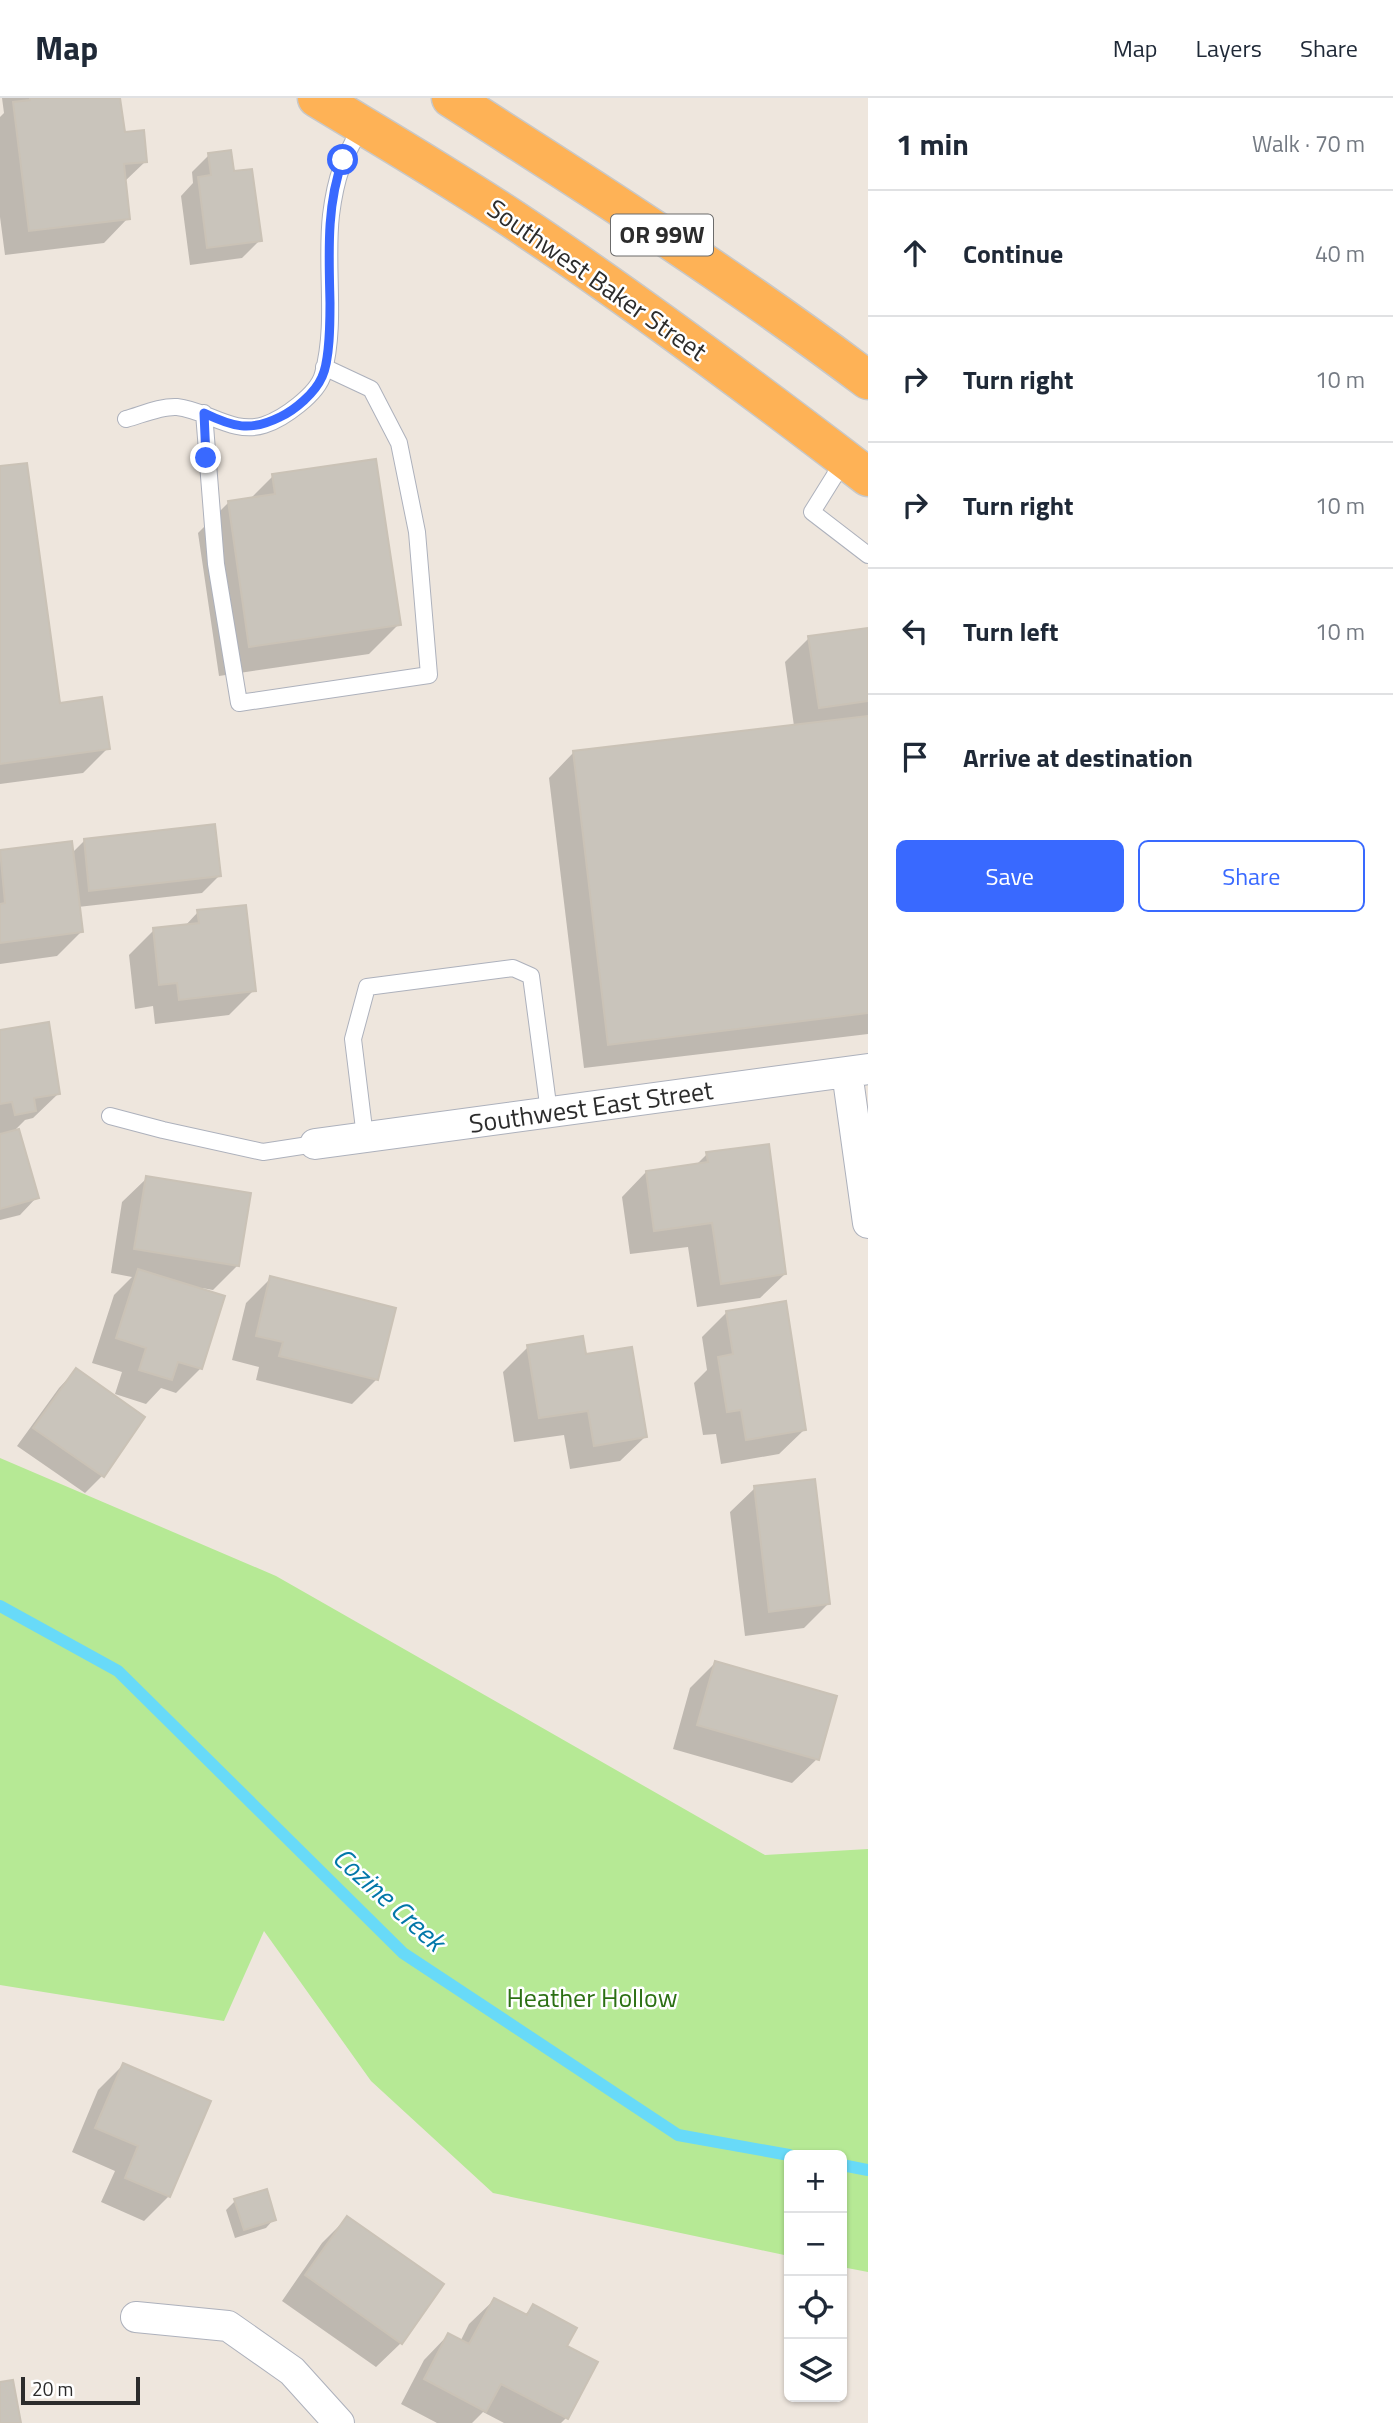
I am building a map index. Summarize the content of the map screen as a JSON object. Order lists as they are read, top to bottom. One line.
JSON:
{"streets":{"highway":["OR 99W","Southwest Baker Street"],"street":["Southwest East Street"]},"water":["Cozine Creek"],"parks":["Heather Hollow"],"scale_bar":"20 m","page":{"header":"Map","nav":["Map","Layers","Share"],"heading":["1 min","Walk · 70 m"],"list":[["Continue","40 m"],["Turn right","10 m"],["Turn right","10 m"],["Turn left","10 m"],"Arrive at destination"],"buttons":["Save","Share"],"map_buttons":["+","−"],"scale":"20 m"}}
